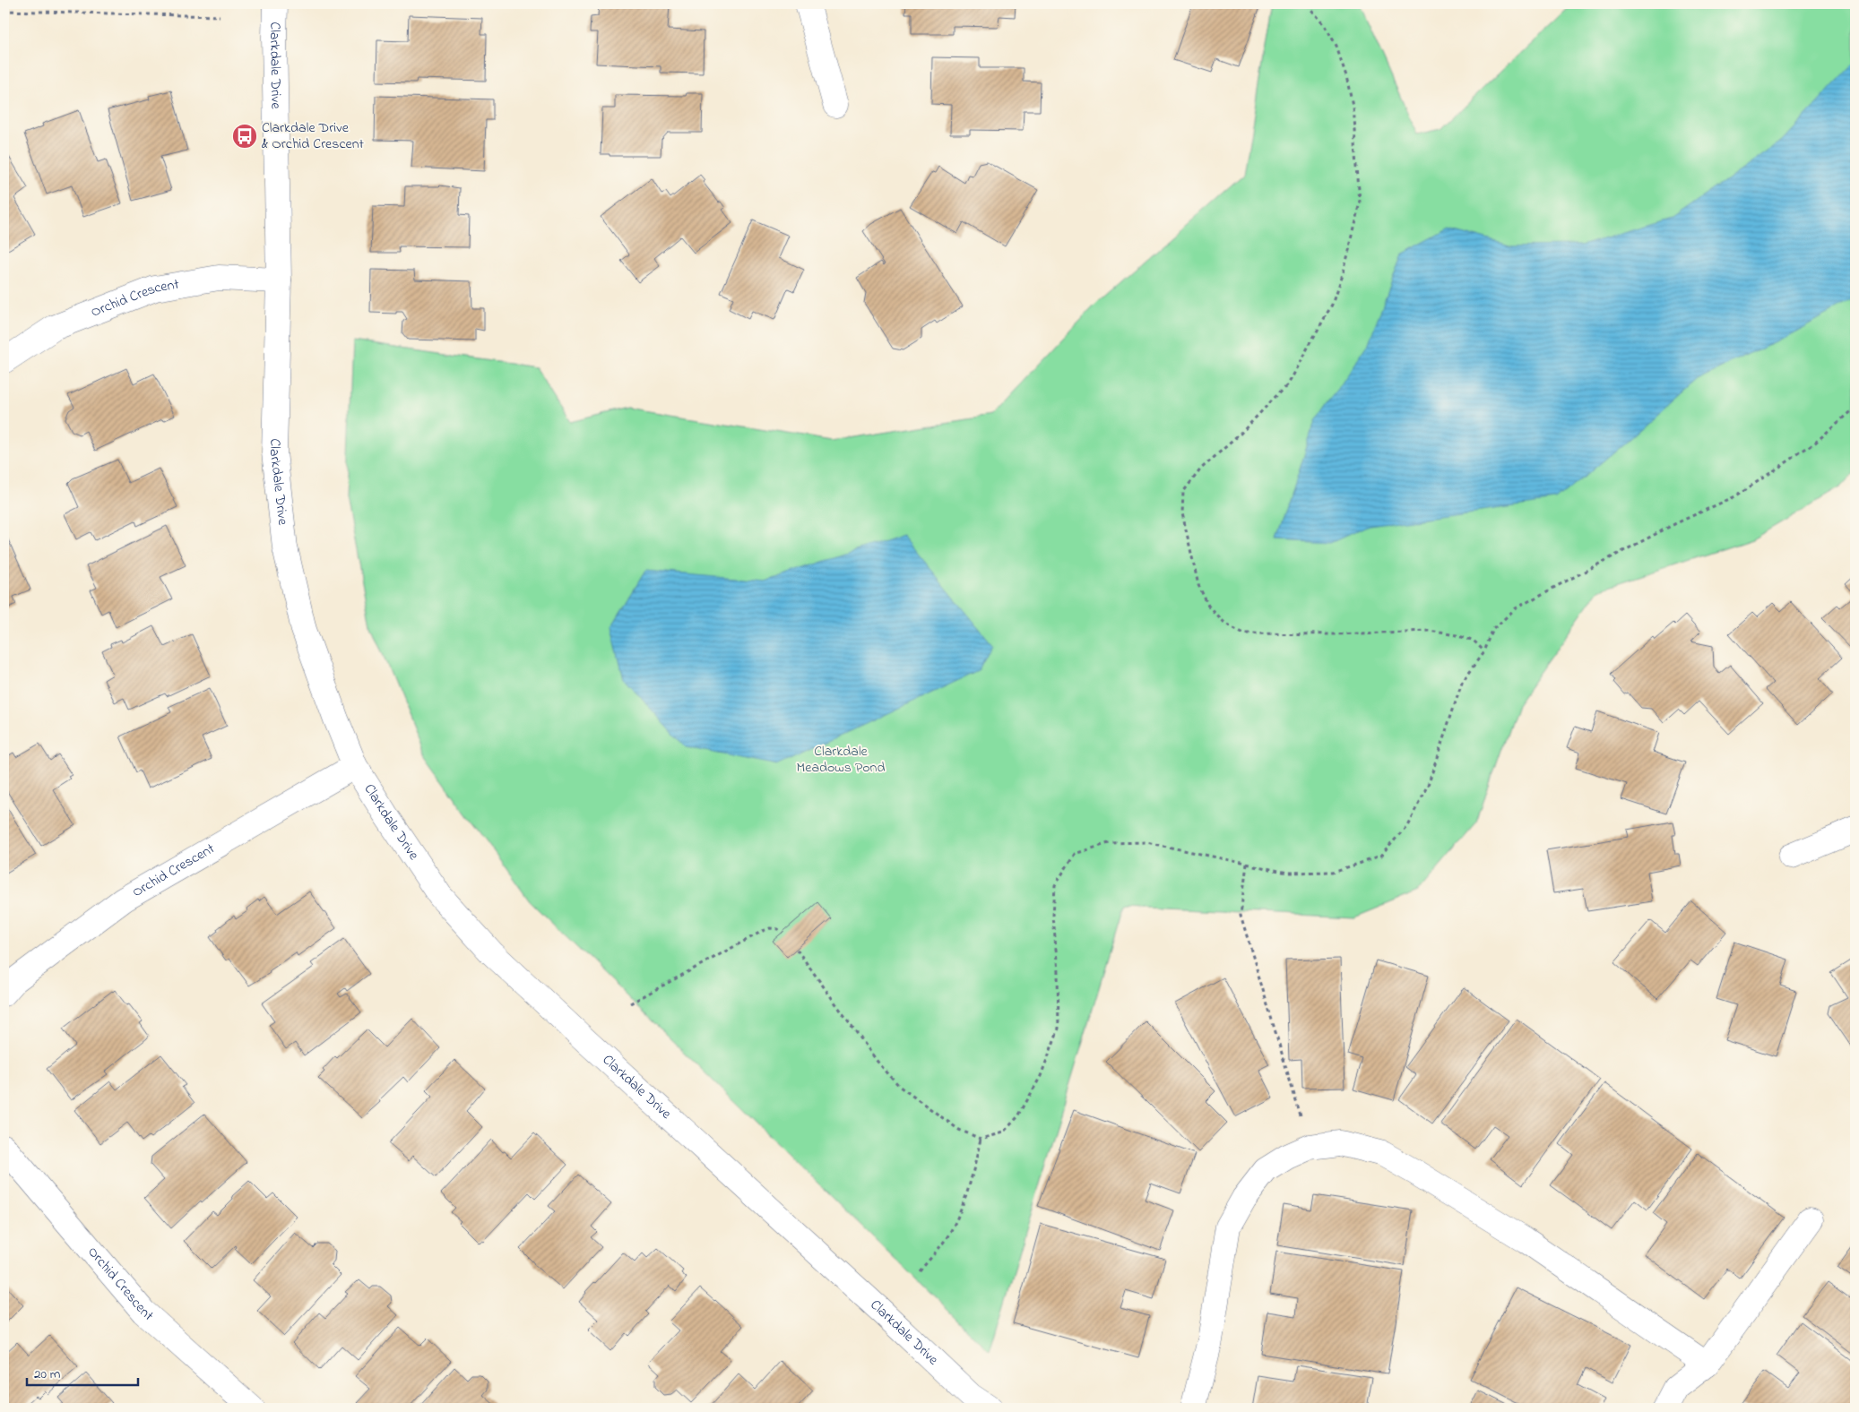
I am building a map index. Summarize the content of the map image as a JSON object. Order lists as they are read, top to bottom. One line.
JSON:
{"streets":{"street":["Clarkdale Drive","Orchid Crescent"]},"crossings":[["Clarkdale Drive","Orchid Crescent"]],"parks":["Clarkdale Meadows Pond"],"places":{"bus stop":["Clarkdale Drive & Orchid Crescent"]},"scale_bar":"20 m"}
